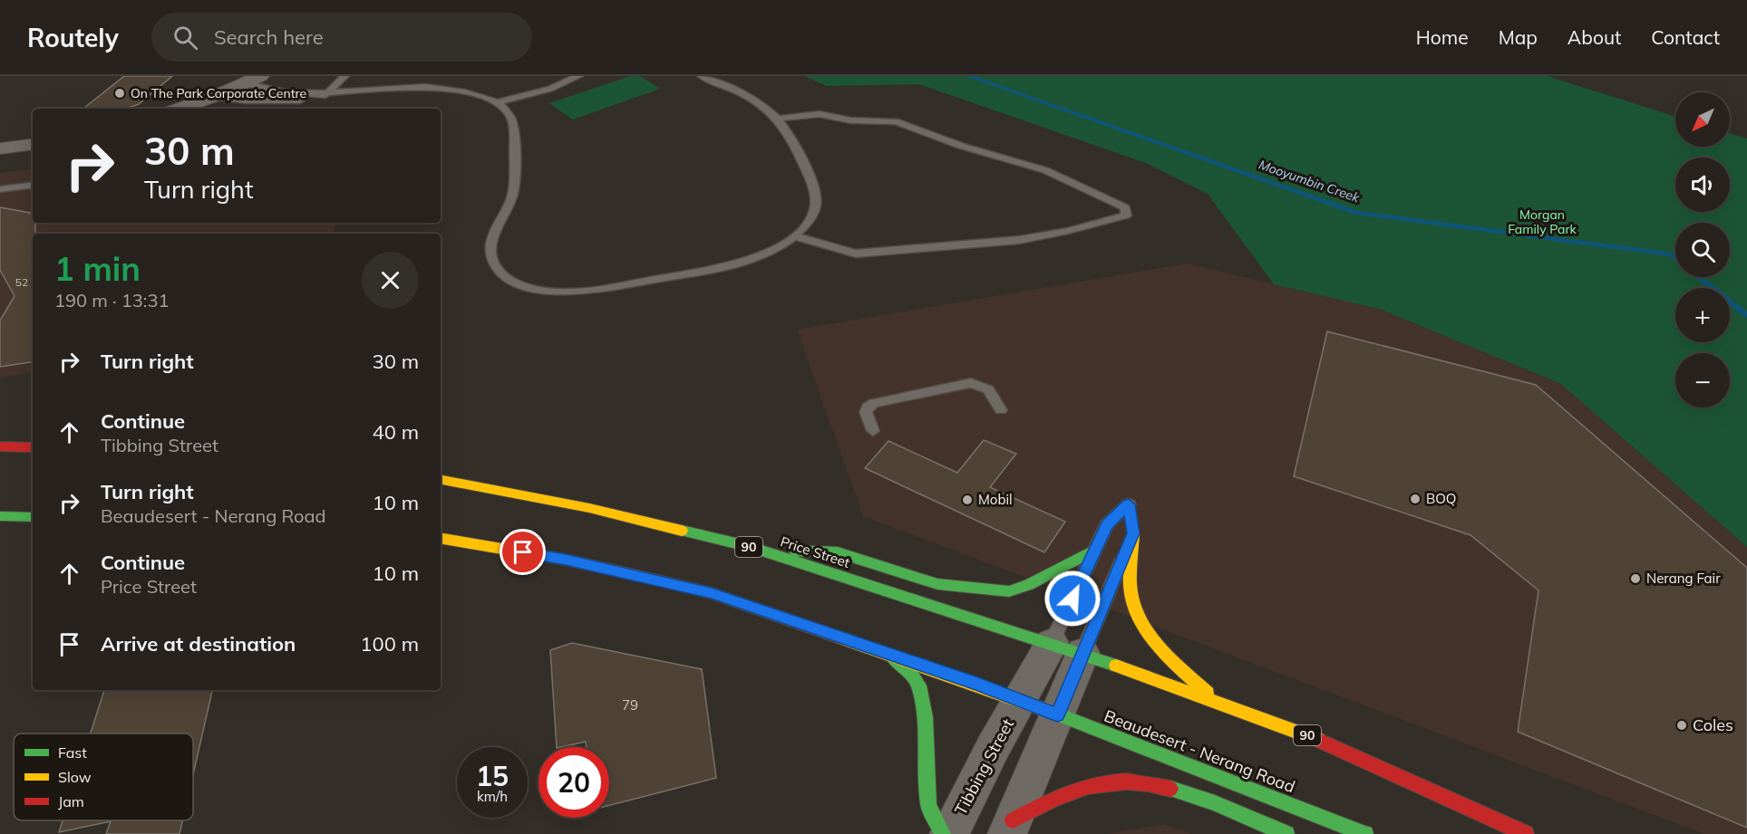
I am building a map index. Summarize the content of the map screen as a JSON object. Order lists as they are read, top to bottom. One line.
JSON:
{"streets":{"main road":["90","Price Street","Beaudesert - Nerang Road"],"street":["Tibbing Street"]},"crossings":[["90","Price Street"],["90","Tibbing Street"],["Price Street","Tibbing Street"],["Beaudesert - Nerang Road","Tibbing Street"]],"water":["Mooyumbin Creek"],"parks":["Morgan Family Park"],"places":["On The Park Corporate Centre","BOQ","Mobil","Nerang Fair","Coles"],"house_numbers":["52","79"],"legend":["Fast","Slow","Jam"],"north":"bottom left","page":{"header":"Routely","search":"Search here","nav":["Home","Map","About","Contact"],"map_buttons":["+","−"],"turn":["30 m","Turn right"],"heading":["1 min","190 m · 13:31"],"list":[{"name":"Turn right","value":"30 m"},{"name":"Continue","note":"Tibbing Street","value":"40 m"},{"name":"Turn right","note":"Beaudesert - Nerang Road","value":"10 m"},{"name":"Continue","note":"Price Street","value":"10 m"},{"name":"Arrive at destination","value":"100 m"}],"speed":"15 km/h","limit":"20"}}
